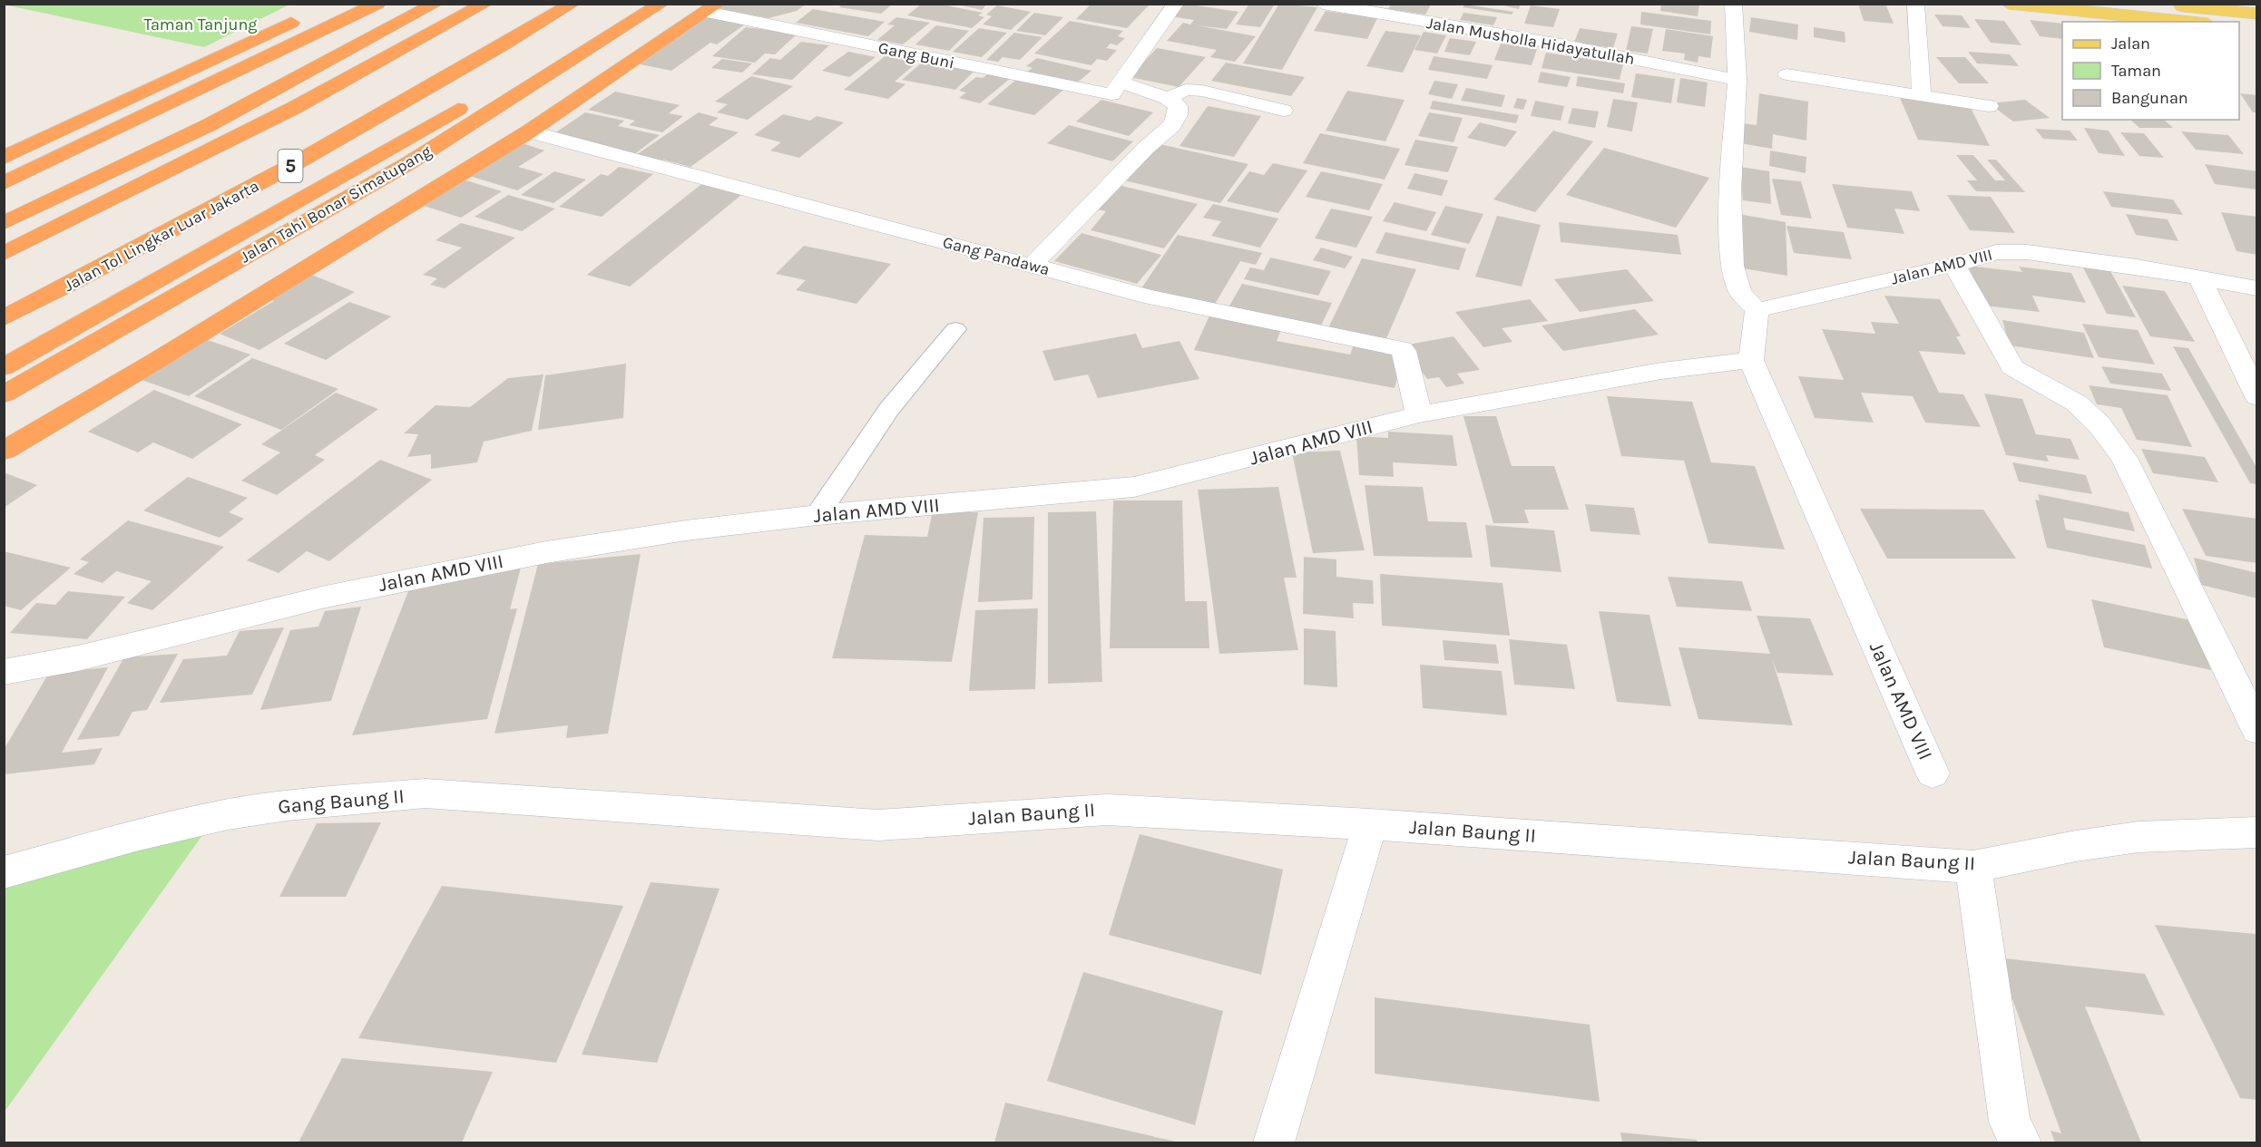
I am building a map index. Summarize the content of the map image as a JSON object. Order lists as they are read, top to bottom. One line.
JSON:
{"streets":{"highway":["5","Jalan Tahi Bonar Simatupang","Jalan Tol Lingkar Luar Jakarta"],"street":["Jalan Musholla Hidayatullah","Gang Buni","Gang Pandawa","Jalan AMD VIII","Gang Baung II","Jalan Baung II"]},"crossings":[["Gang Pandawa","Jalan AMD VIII"],["Gang Baung II","Jalan Baung II"]],"parks":["Taman Tanjung"],"legend":["Jalan","Taman","Bangunan"]}
